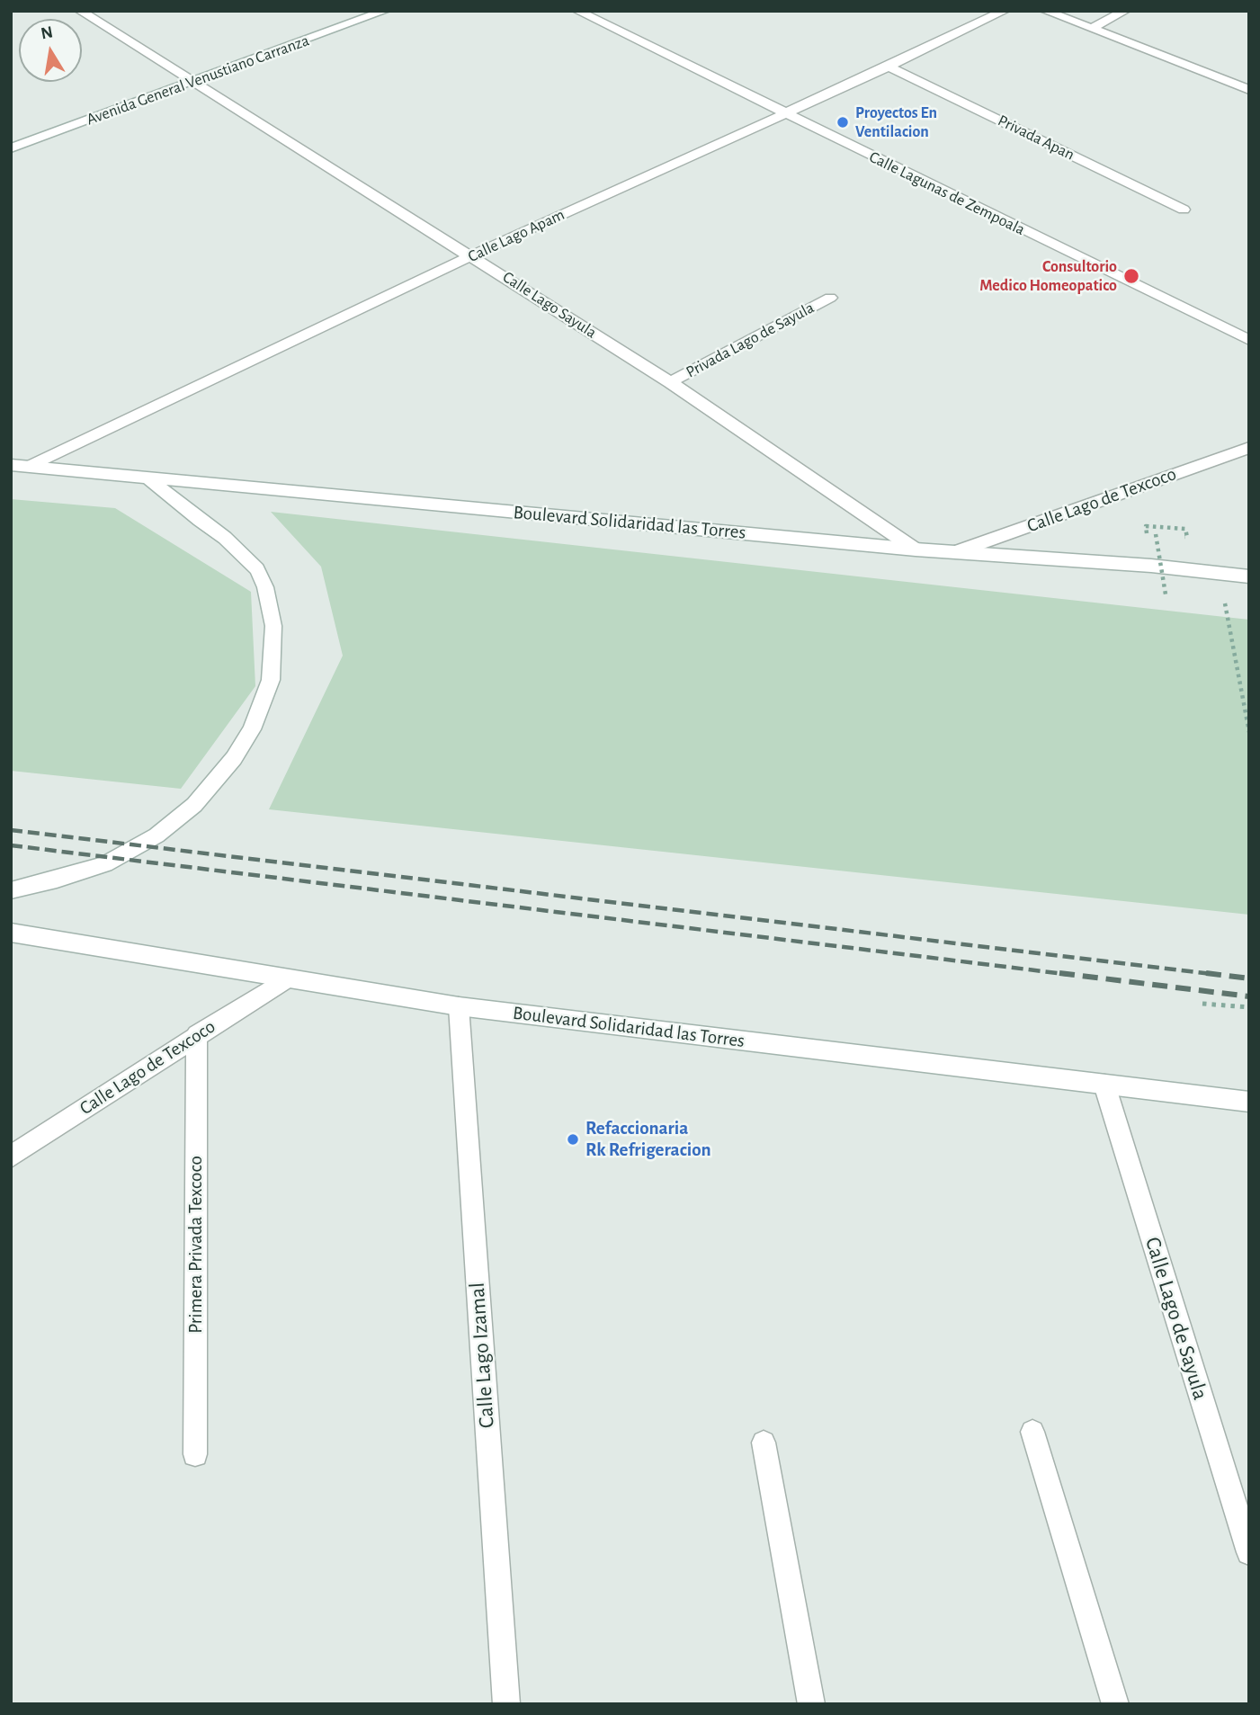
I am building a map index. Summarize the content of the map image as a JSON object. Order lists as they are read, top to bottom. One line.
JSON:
{"streets":{"street":["Avenida General Venustiano Carranza","Privada Apan","Calle Lagunas de Zempoala","Calle Lago Apam","Calle Lago Sayula","Privada Lago de Sayula","Calle Lago de Texcoco","Boulevard Solidaridad las Torres","Primera Privada Texcoco","Calle Lago de Sayula","Calle Lago Izamal"]},"crossings":[["Avenida General Venustiano Carranza","Calle Lago Sayula"],["Privada Apan","Calle Lago Apam"],["Calle Lagunas de Zempoala","Calle Lago Apam"],["Calle Lago Apam","Calle Lago Sayula"],["Calle Lago Apam","Boulevard Solidaridad las Torres"],["Calle Lago Sayula","Privada Lago de Sayula"],["Calle Lago Sayula","Boulevard Solidaridad las Torres"],["Calle Lago de Texcoco","Boulevard Solidaridad las Torres"],["Calle Lago de Texcoco","Primera Privada Texcoco"],["Boulevard Solidaridad las Torres","Calle Lago de Sayula"],["Boulevard Solidaridad las Torres","Calle Lago Izamal"]],"places":["Proyectos En Ventilacion","Consultorio Medico Homeopatico","Refaccionaria Rk Refrigeracion"],"north":"top"}
